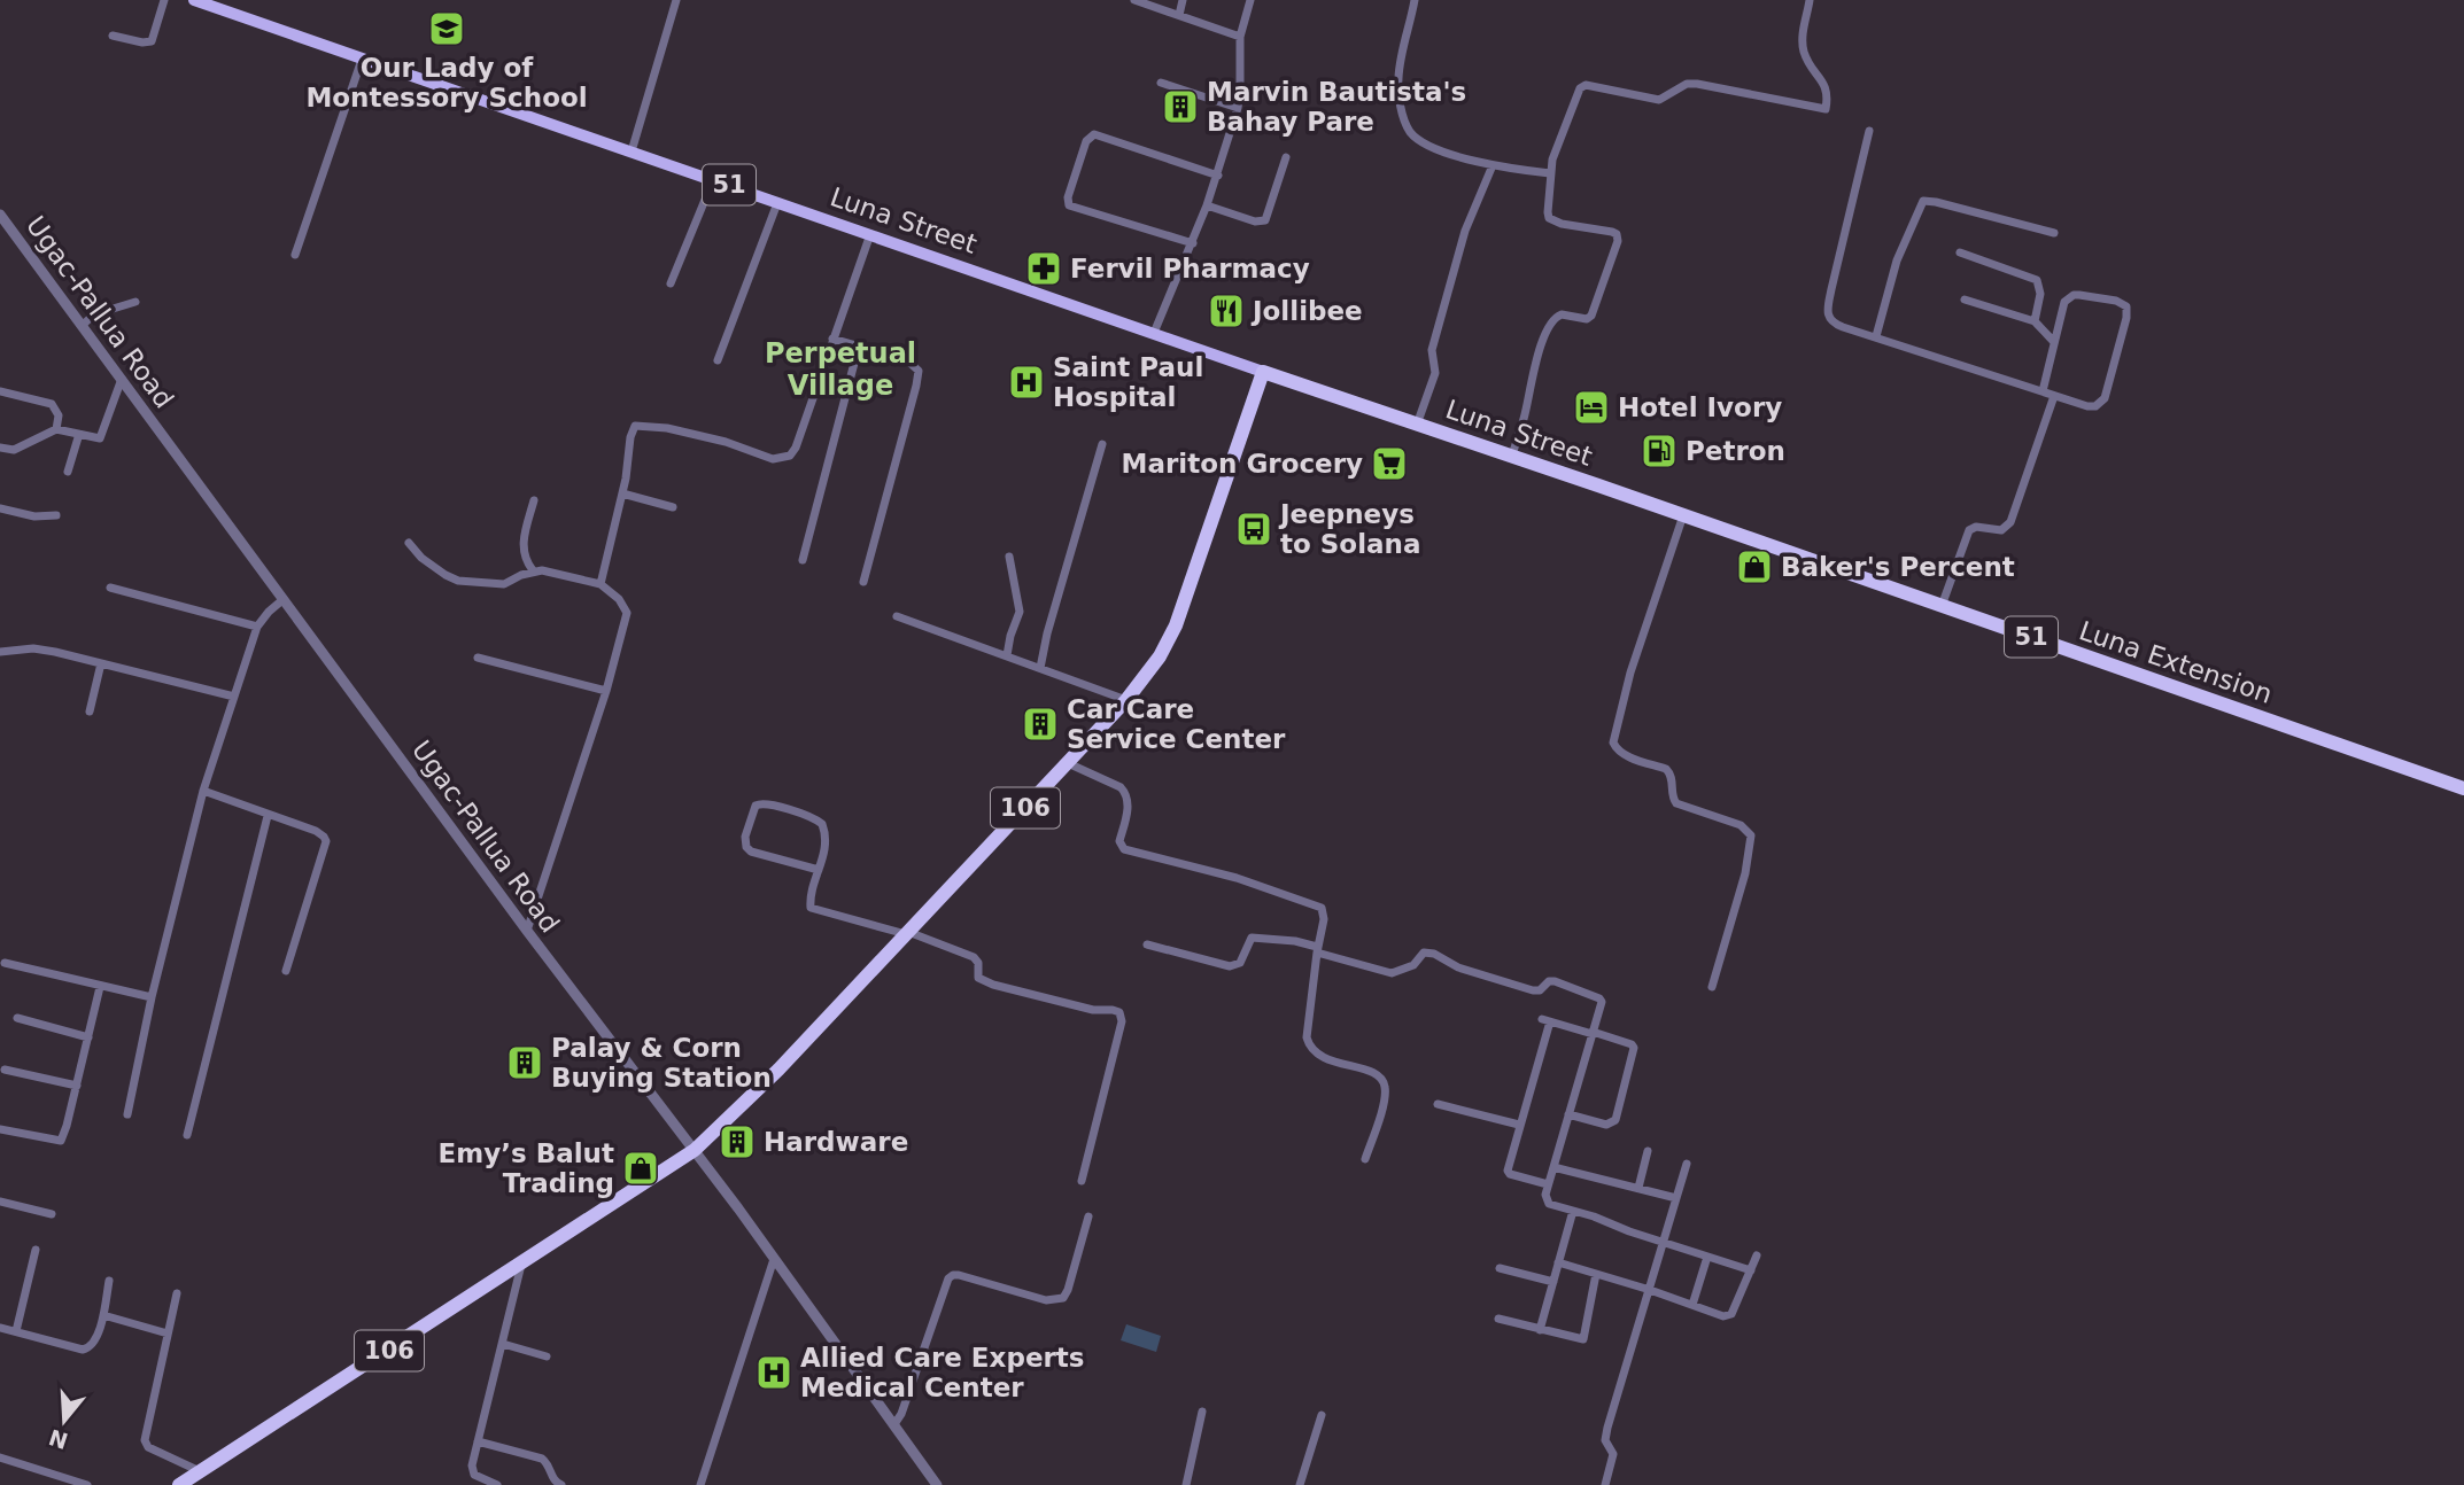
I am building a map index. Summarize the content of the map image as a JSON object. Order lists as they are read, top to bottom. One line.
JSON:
{"streets":{"highway":["51","Luna Street","Luna Extension","106"],"street":["Ugac-Pallua Road"]},"crossings":[["Luna Street","Luna Extension"],["Luna Street","106"],["Ugac-Pallua Road","106"]],"districts":["Perpetual Village"],"places":{"school or university":["Our Lady of Montessory School"],"building":["Marvin Bautista's Bahay Pare","Car Care Service Center","Palay & Corn Buying Station","Hardware"],"pharmacy":["Fervil Pharmacy"],"restaurant":["Jollibee"],"hospital":["Saint Paul Hospital","Allied Care Experts Medical Center"],"hotel":["Hotel Ivory"],"fuel station":["Petron"],"supermarket":["Mariton Grocery"],"bus stop":["Jeepneys to Solana"],"shop":["Baker's Percent","Emy’s Balut Trading"]},"north":"bottom"}
